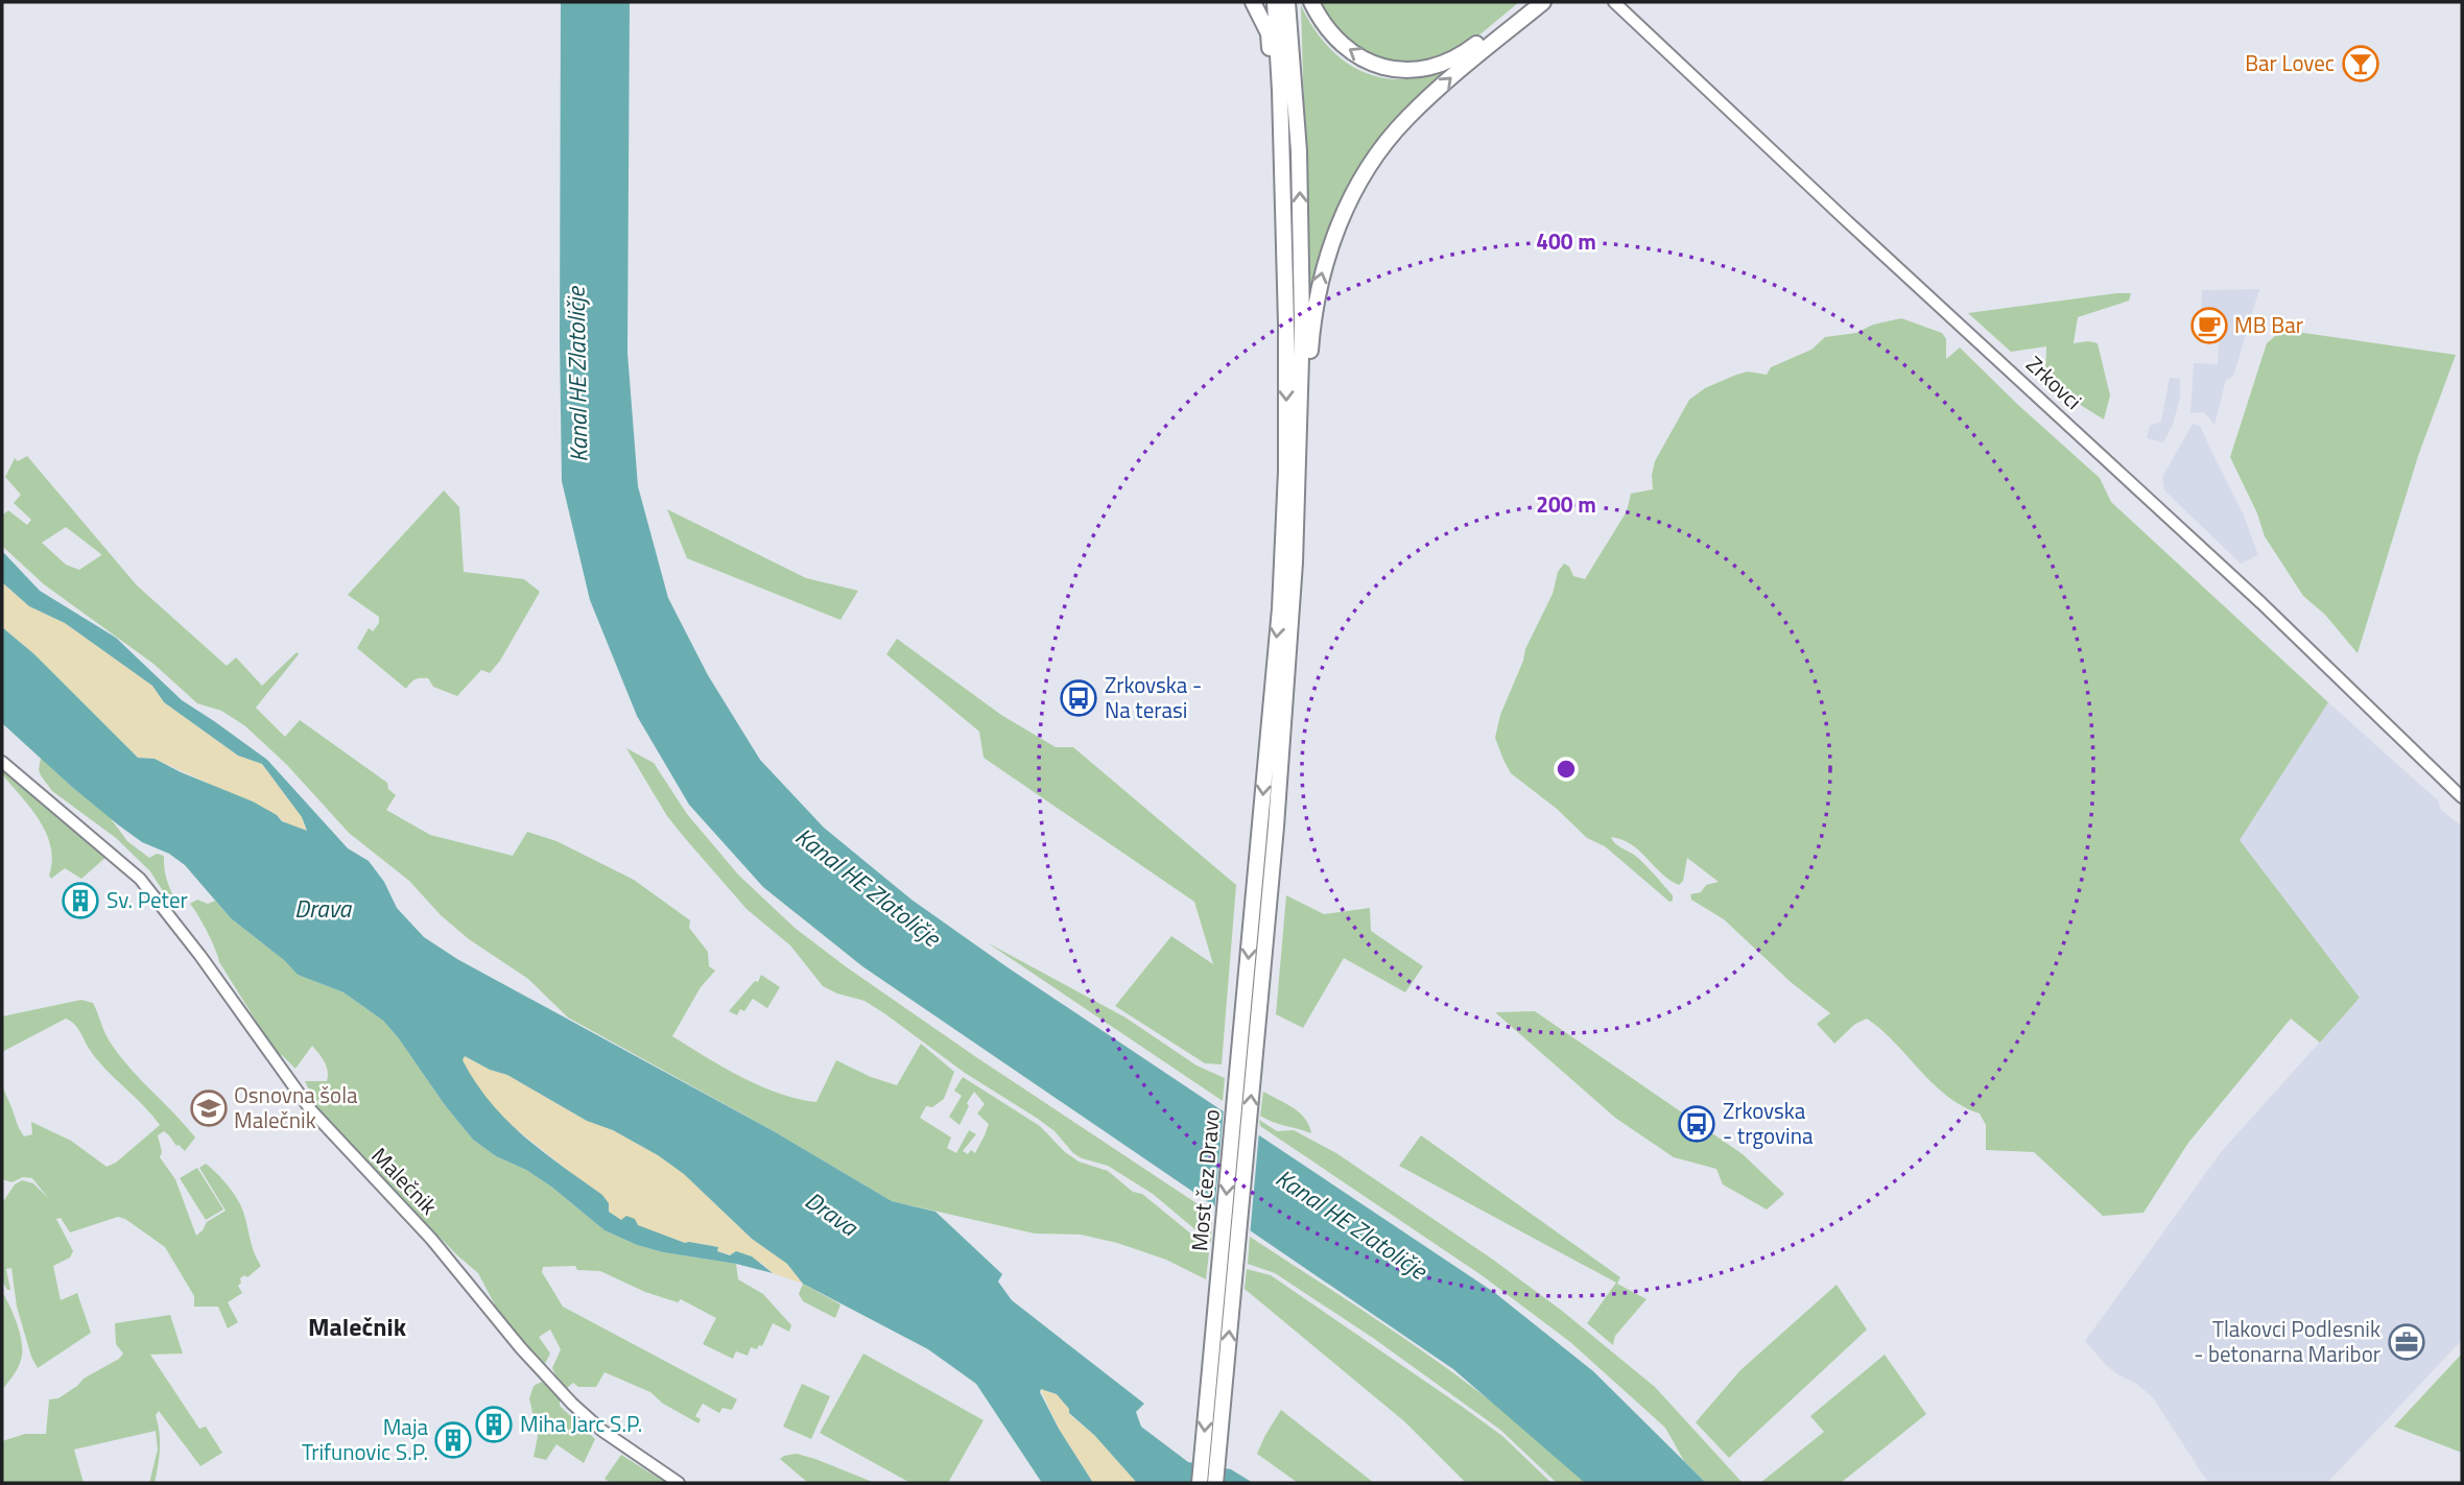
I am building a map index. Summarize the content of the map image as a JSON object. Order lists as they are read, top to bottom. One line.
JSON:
{"streets":{"highway":["Most čez Dravo"],"street":["Zrkovci","Malečnik"]},"districts":["Malečnik"],"water":["Kanal HE Zlatoličje","Drava"],"places":{"bar":["Bar Lovec"],"cafe":["MB Bar"],"bus stop":["Zrkovska - Na terasi","Zrkovska - trgovina"],"building":["Sv. Peter","Miha Jarc S.P.","Maja Trifunovic S.P."],"school or university":["Osnovna šola Malečnik"],"office":["Tlakovci Podlesnik - betonarna Maribor"]},"rings":["400 m","200 m"]}
